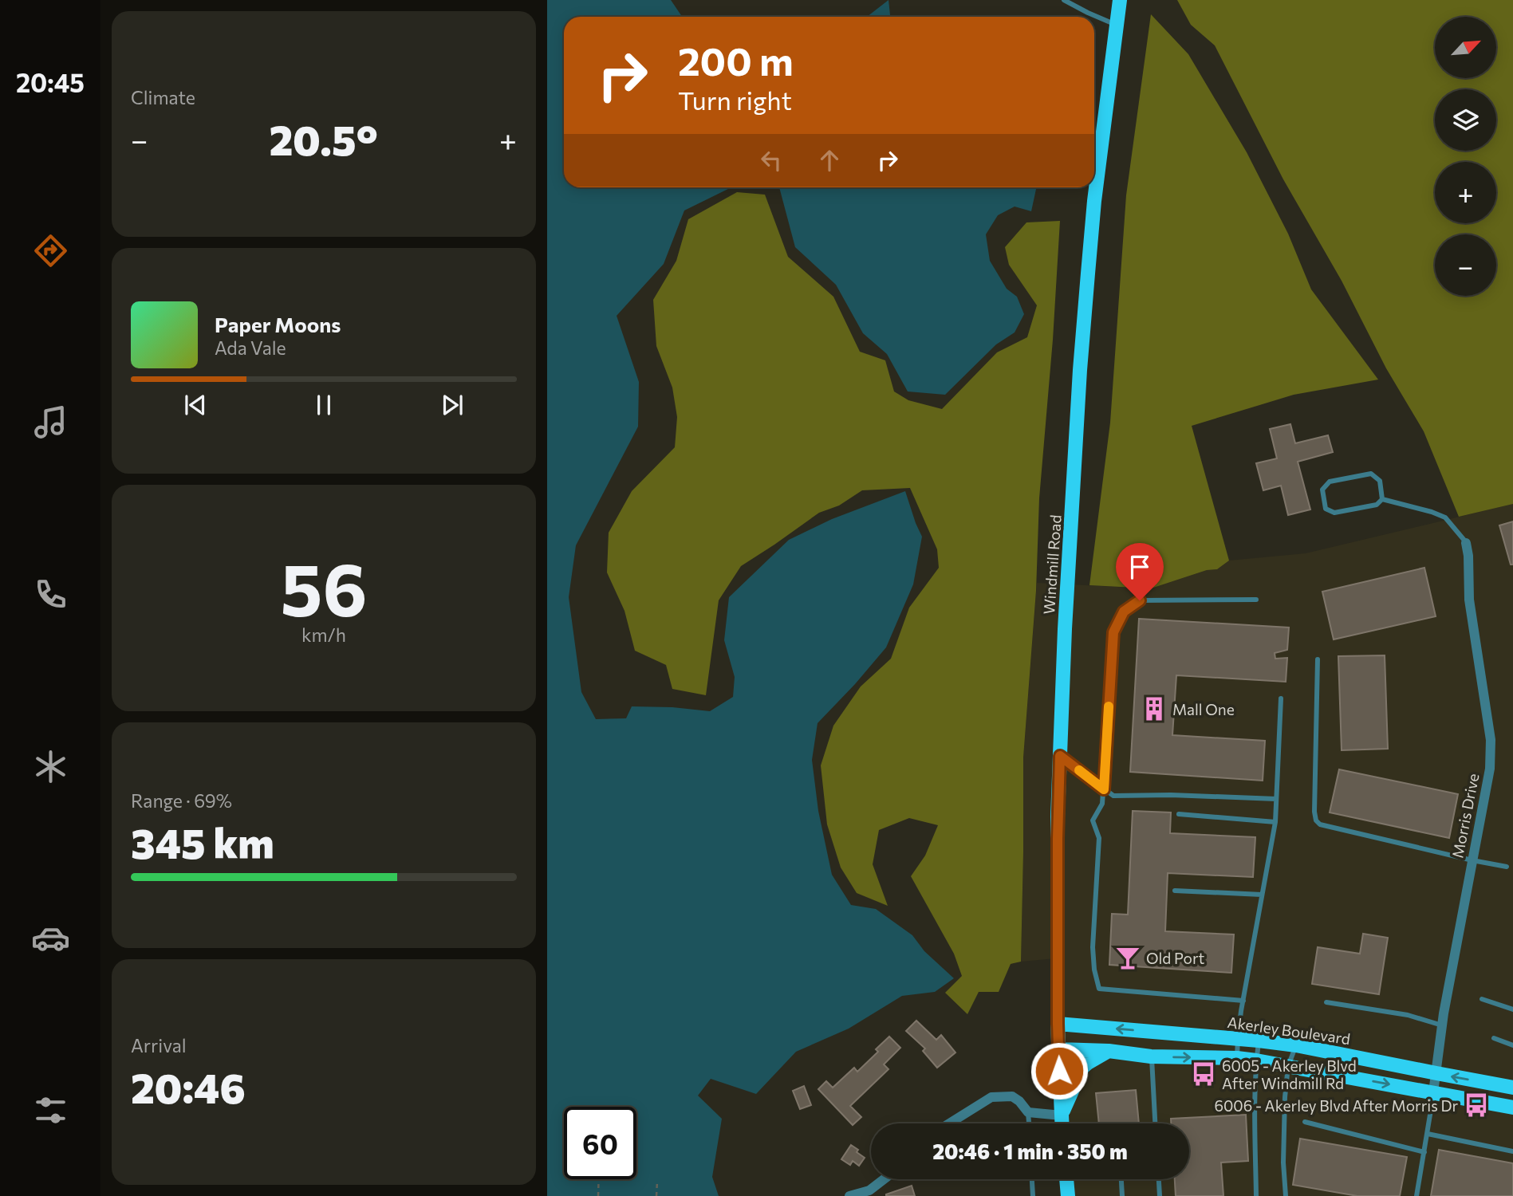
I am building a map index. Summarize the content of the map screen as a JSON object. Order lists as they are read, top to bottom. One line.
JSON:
{"streets":{"main road":["Windmill Road","Akerley Boulevard"],"street":["Morris Drive"]},"crossings":[["Windmill Road","Akerley Boulevard"],["Morris Drive","Akerley Boulevard"]],"places":{"building":["Mall One"],"bar":["Old Port"],"bus stop":["6005 - Akerley Blvd After Windmill Rd","6006 - Akerley Blvd After Morris Dr"]},"north":"top right","page":{"tabs":"20:45","tile":["Climate",["56","km/h"],["Range · 69%","345 km"],["Arrival","20:46"]],"map_buttons":["+","−"],"turn":["200 m","Turn right"],"heat":["−","20.5°","+"],"song":["Paper Moons","Ada Vale"],"limit":"60","trip":"20:46 · 1 min · 350 m"}}
